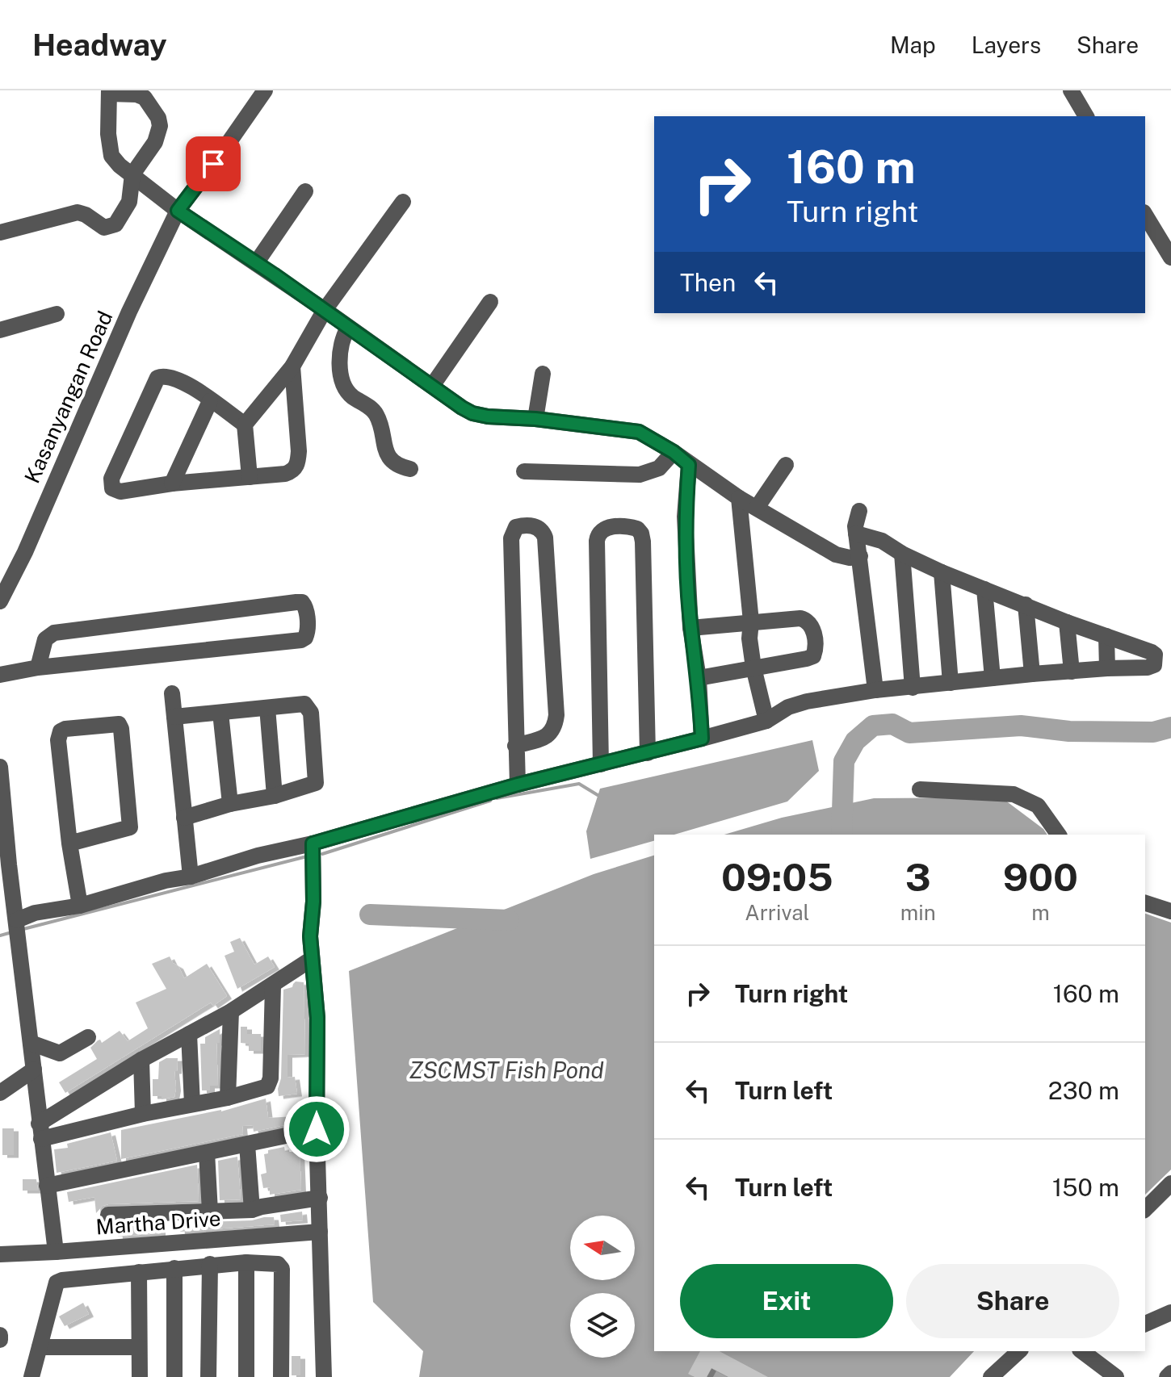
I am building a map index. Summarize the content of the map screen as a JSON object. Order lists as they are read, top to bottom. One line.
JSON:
{"streets":{"street":["Kasanyangan Road","Martha Drive"]},"water":["ZSCMST Fish Pond"],"north":"left","page":{"header":"Headway","nav":["Map","Layers","Share"],"turn":["160 m","Turn right"],"then":"Then","eta":["09:05","Arrival","3","min","900","m"],"list":[{"name":"Turn right","value":"160 m"},{"name":"Turn left","value":"230 m"},{"name":"Turn left","value":"150 m"}],"buttons":["Exit","Share"]}}
